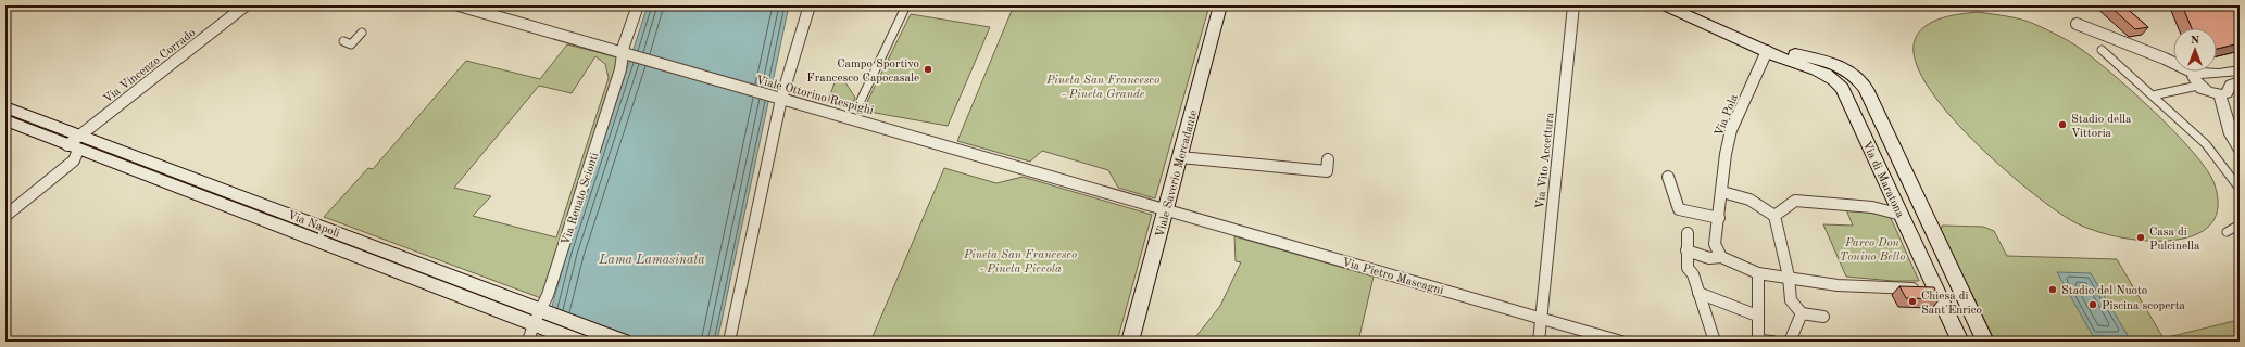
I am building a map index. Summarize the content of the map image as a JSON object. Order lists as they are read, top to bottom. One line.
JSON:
{"streets":{"main road":["Viale Saverio Mercadante","Via di Maratona","Via Napoli"],"street":["Via Vincenzo Corrado","Viale Ottorino Respighi","Via Pola","Via Vito Accettura","Via Renato Scionti","Via Pietro Mascagni"]},"crossings":[["Via Vincenzo Corrado","Via Napoli"],["Viale Ottorino Respighi","Viale Saverio Mercadante"],["Viale Ottorino Respighi","Via Renato Scionti"],["Viale Ottorino Respighi","Via Pietro Mascagni"],["Via Pola","Via di Maratona"],["Via Vito Accettura","Via Pietro Mascagni"],["Viale Saverio Mercadante","Via Pietro Mascagni"],["Via Renato Scionti","Via Napoli"]],"water":["Lama Lamasinata"],"parks":["Pineta San Francesco - Pineta Grande","Parco Don Tonino Bello","Pineta San Francesco - Pineta Piccola"],"places":["Campo Sportivo Francesco Capocasale","Stadio della Vittoria","Casa di Pulcinella","Stadio del Nuoto","Chiesa di Sant'Enrico","Piscina scoperta"],"north":"top"}
